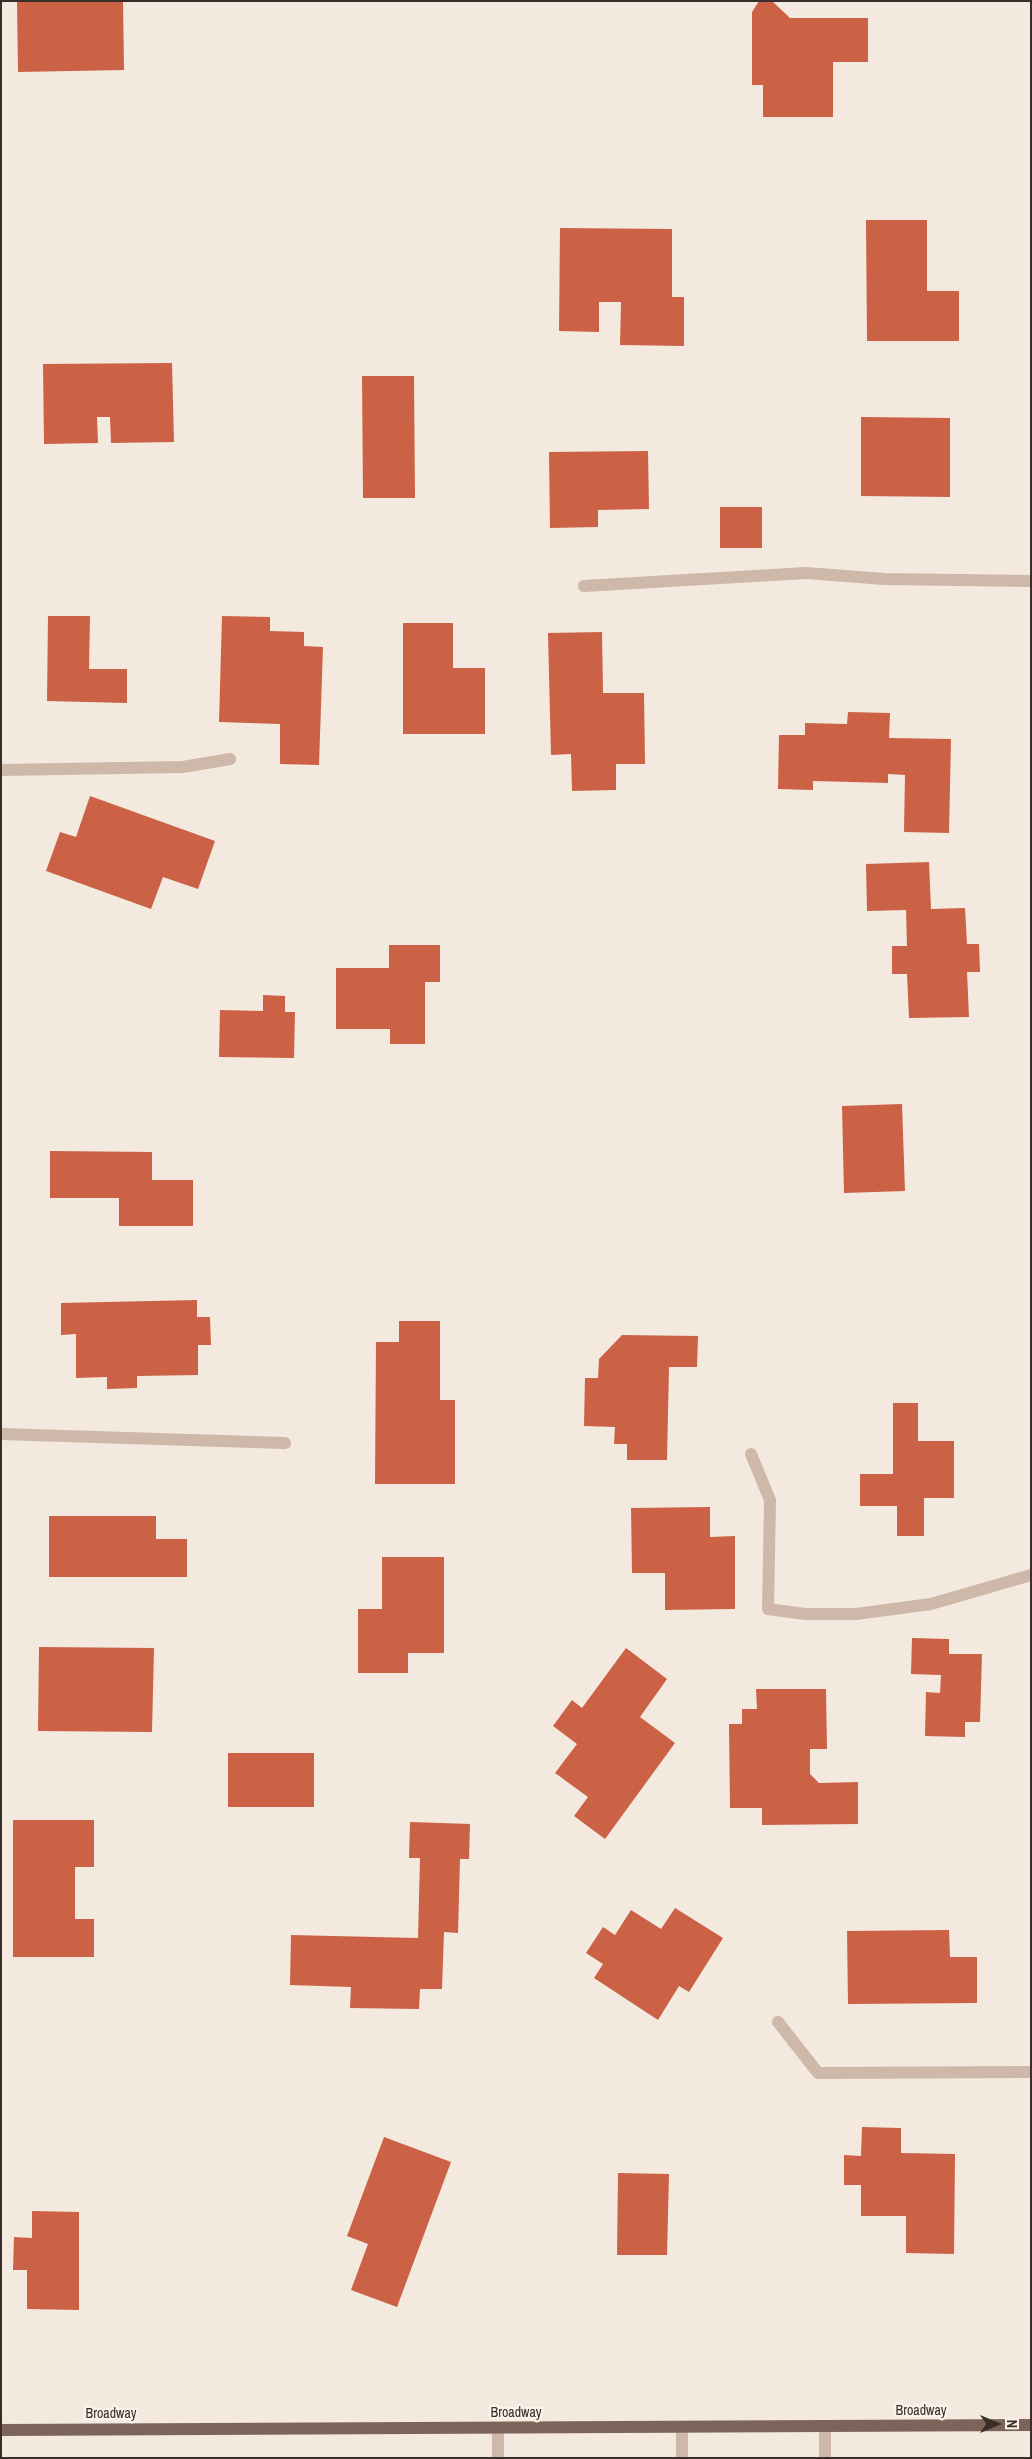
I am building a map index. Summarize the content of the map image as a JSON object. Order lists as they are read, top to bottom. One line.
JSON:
{"streets":{"main road":["Broadway"]},"north":"right"}
